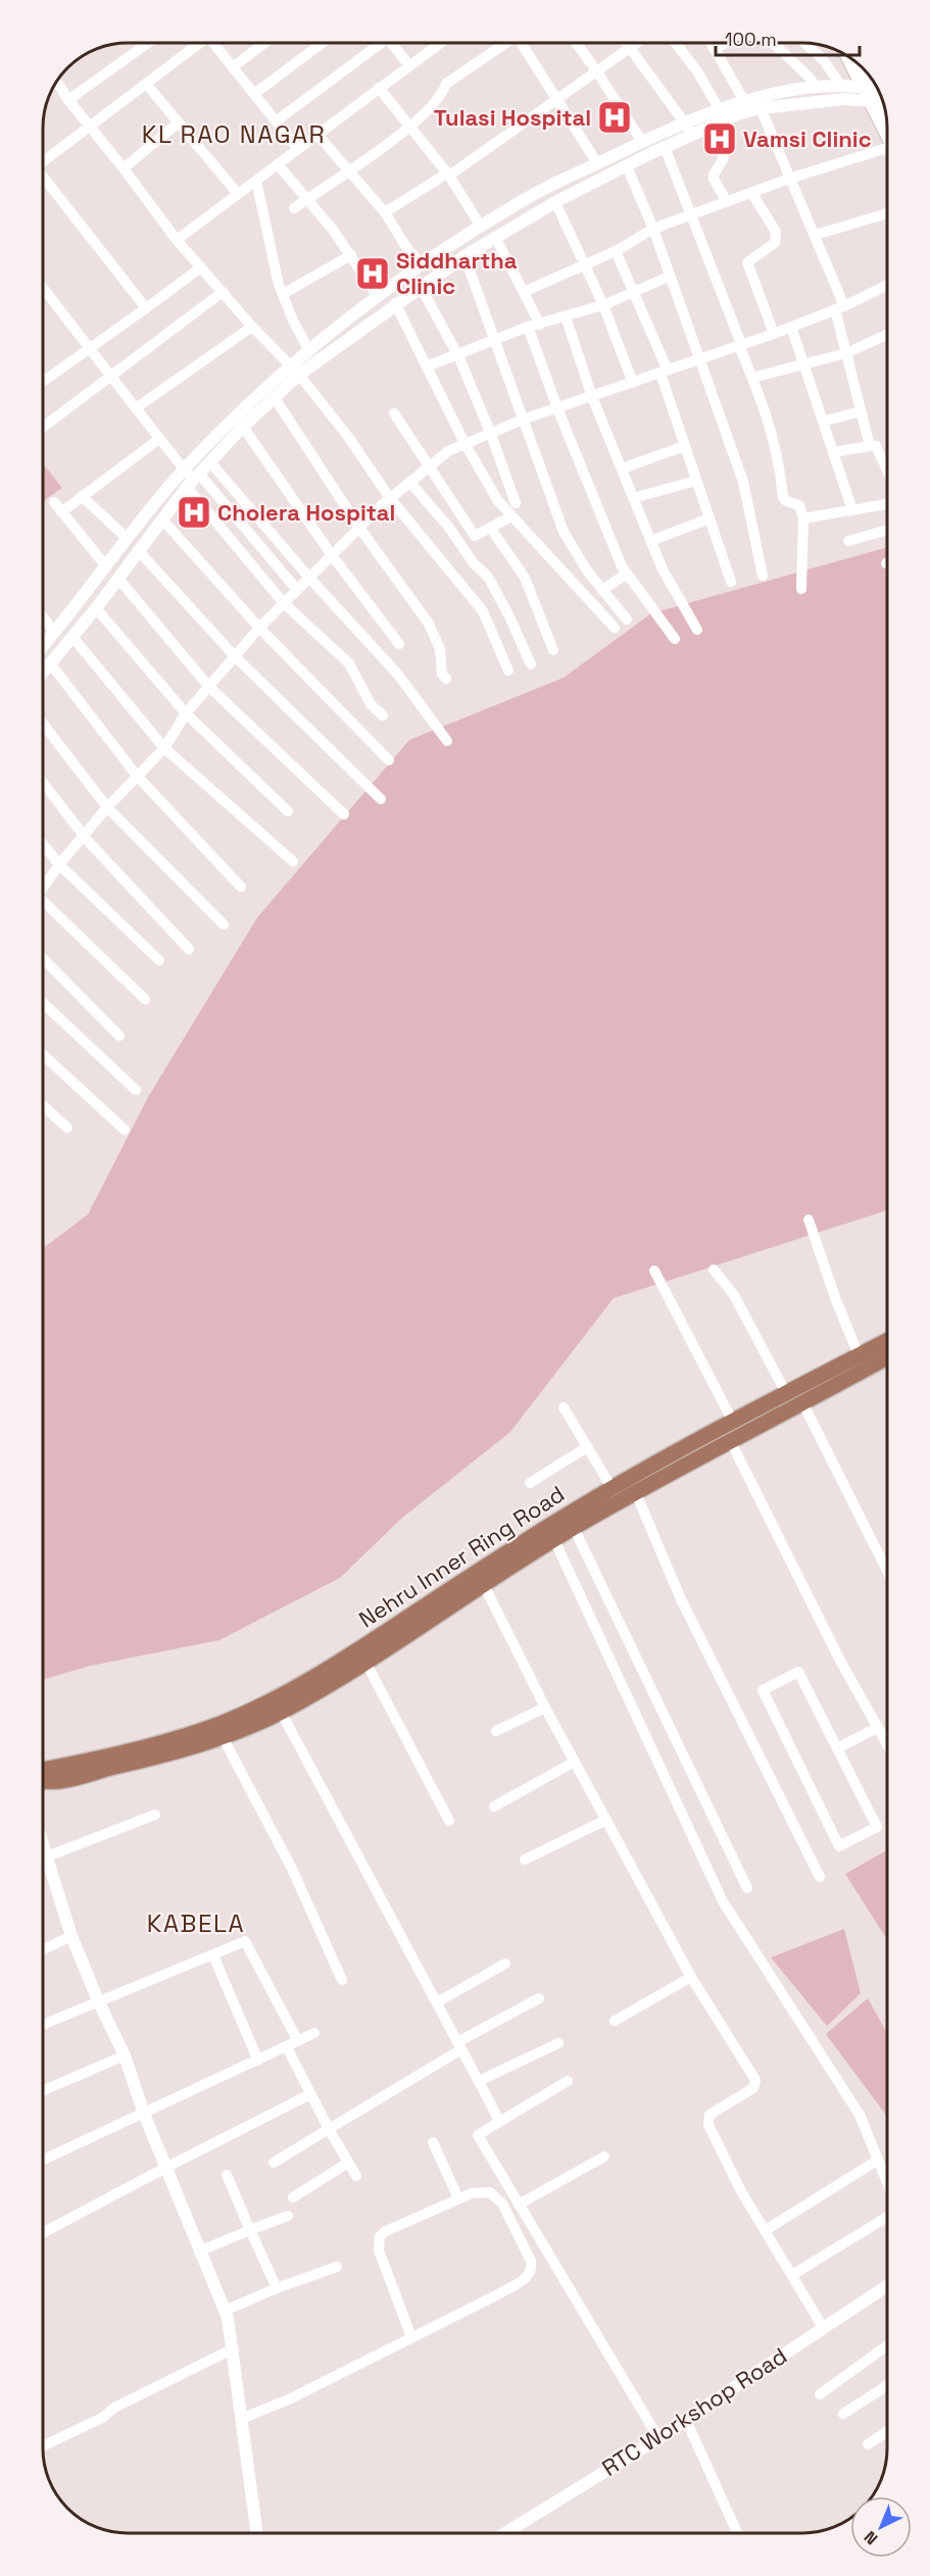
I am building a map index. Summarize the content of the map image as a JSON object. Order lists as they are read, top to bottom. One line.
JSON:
{"streets":{"main road":["Nehru Inner Ring Road"],"street":["RTC Workshop Road"]},"districts":["KL RAO NAGAR","KABELA"],"places":{"hospital":["Tulasi Hospital","Vamsi Clinic","Siddhartha Clinic","Cholera Hospital"]},"scale_bar":"100 m","north":"bottom left"}
